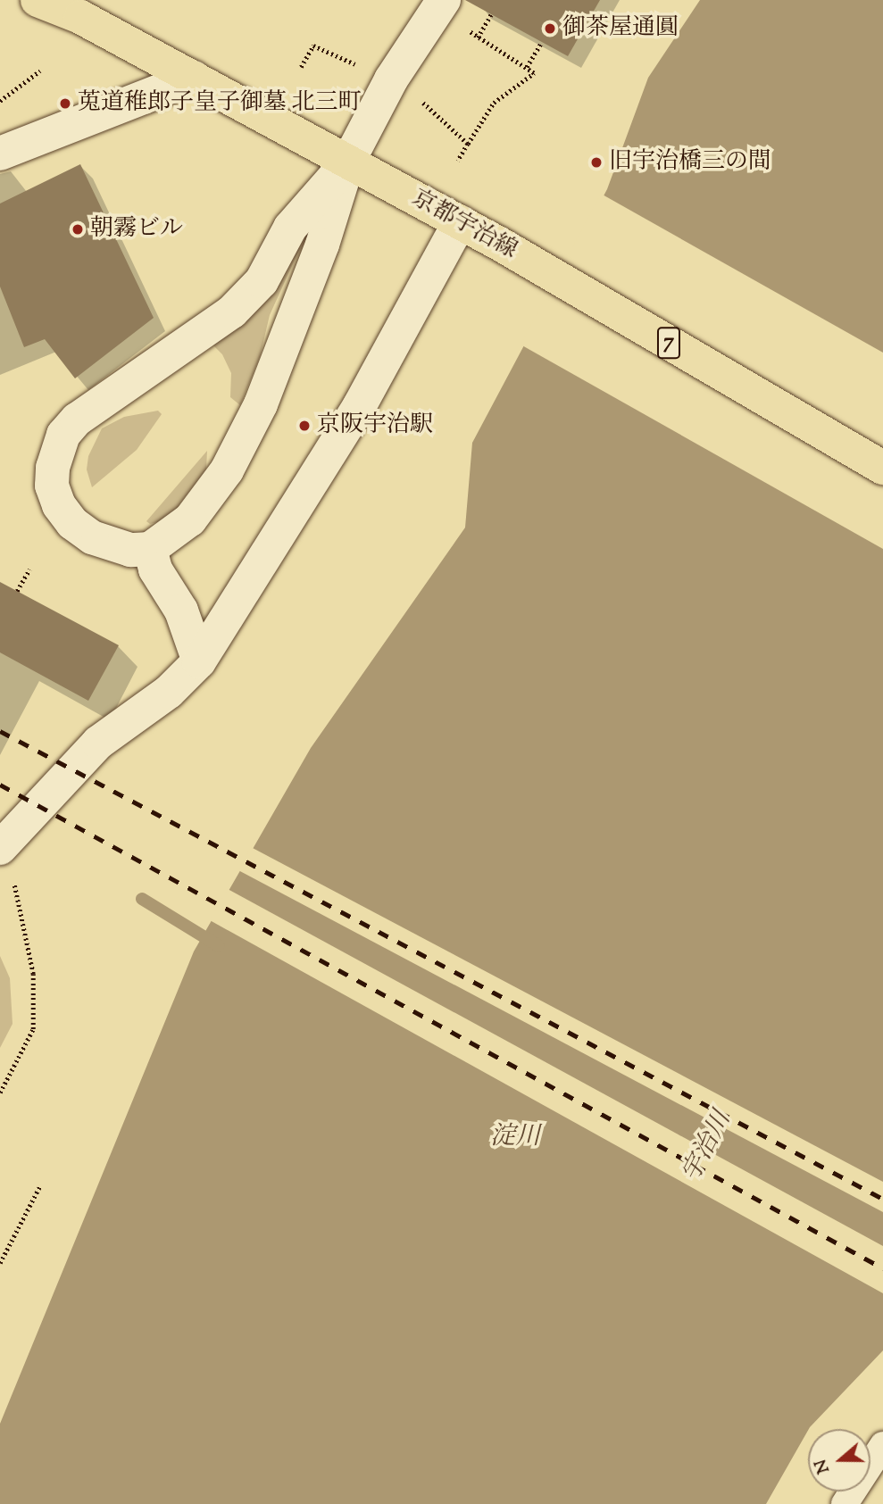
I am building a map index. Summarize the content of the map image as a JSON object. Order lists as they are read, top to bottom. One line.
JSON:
{"streets":{"main road":["京都宇治線","7"]},"water":["淀川","宇治川"],"places":["御茶屋通圓","莵道稚郎子皇子御墓 北三町","旧宇治橋三の間","朝霧ビル","京阪宇治駅"],"north":"left"}
